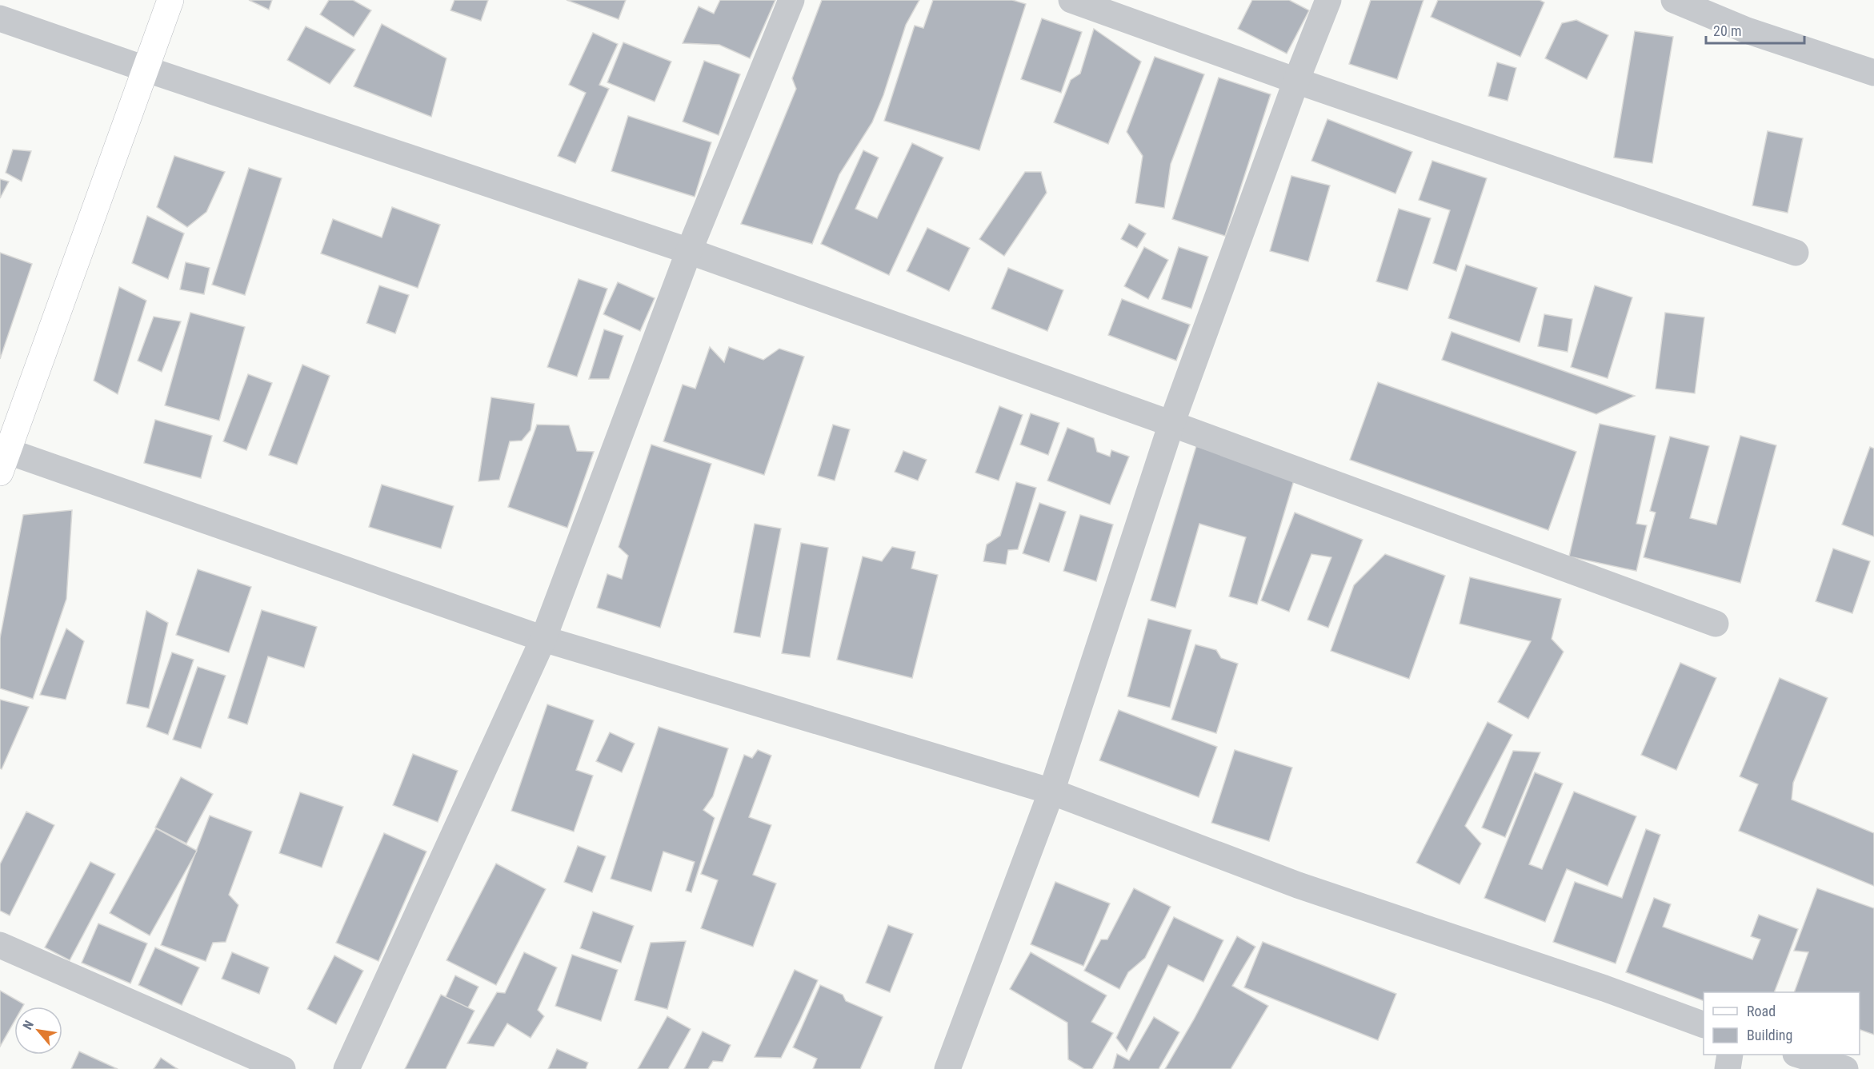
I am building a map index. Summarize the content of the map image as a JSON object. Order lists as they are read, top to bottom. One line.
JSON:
{"legend":["Road","Building"],"scale_bar":"20 m","north":"top left"}
